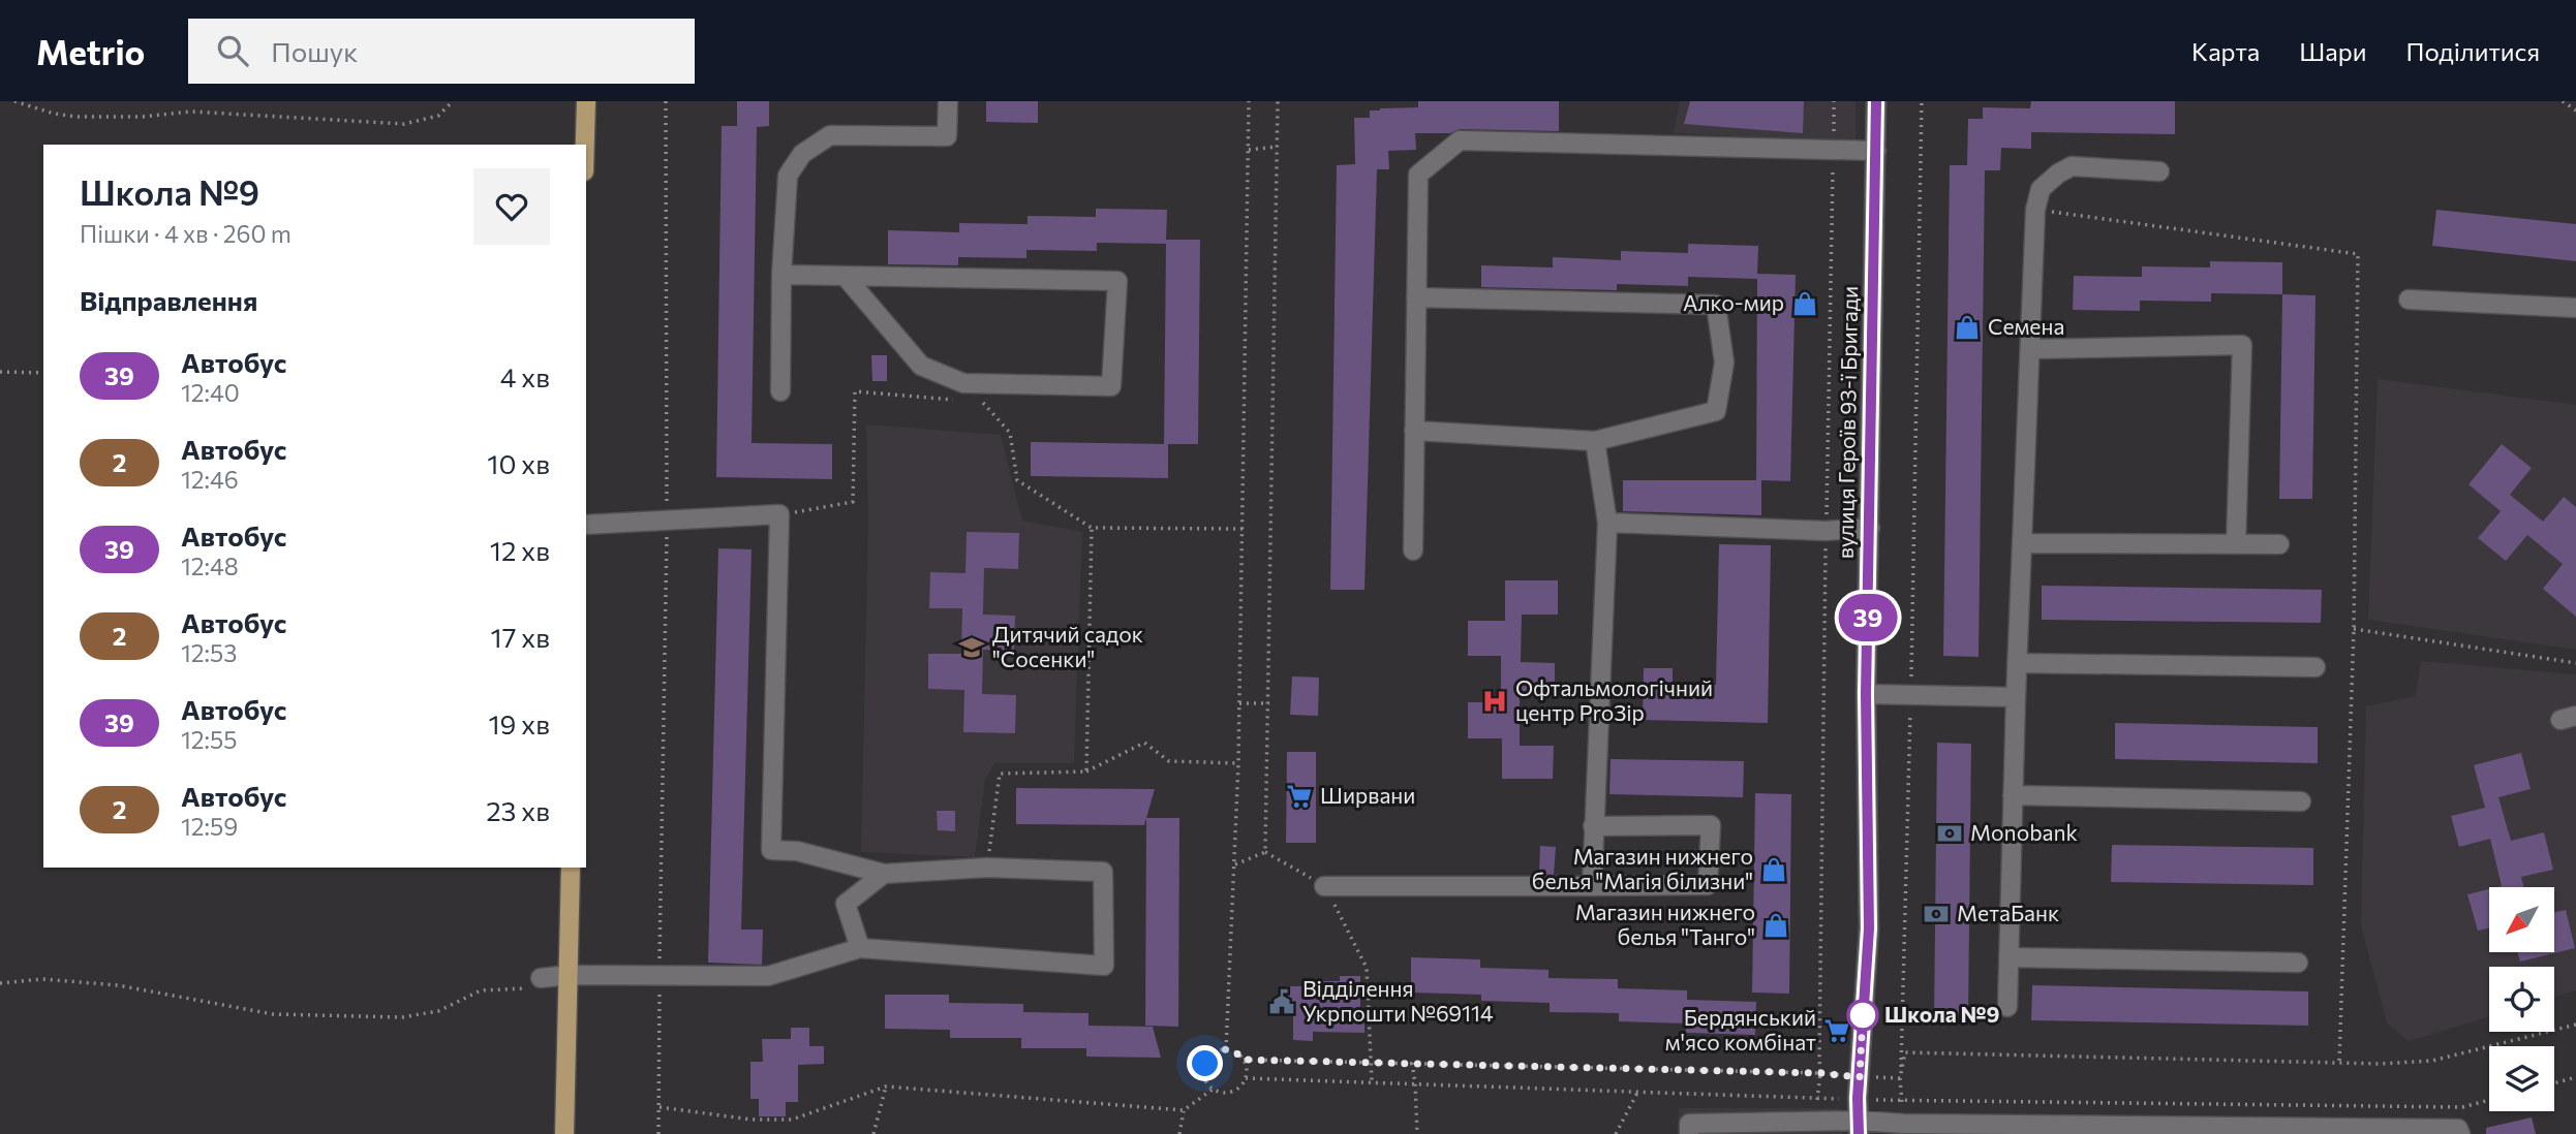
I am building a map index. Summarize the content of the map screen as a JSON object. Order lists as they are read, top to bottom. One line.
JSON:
{"streets":{"street":["вулиця Героїв 93-ї Бригади"]},"places":{"shop":["Алко-мир","Семена","Магазин нижнего белья \"Магія білизни\"","Магазин нижнего белья \"Танго\""],"school or university":["Дитячий садок \"Сосенки\""],"hospital":["Офтальмологічний центр ProЗір"],"supermarket":["Ширвани","Бердянський м'ясо комбінат"],"bank":["Monobank","МетаБанк"],"public building":["Відділення Укрпошти №69114"],"other":["Школа №9"]},"lines":["bus line 39"],"north":"bottom left","page":{"header":"Metrio","search":"Пошук","nav":["Карта","Шари","Поділитися"],"on_map":"39","heading":[["Школа №9","Пішки · 4 хв · 260 m"],"Відправлення"],"list":[{"mark":"39","name":"Автобус","note":"12:40","value":"4 хв"},{"mark":"2","name":"Автобус","note":"12:46","value":"10 хв"},{"mark":"39","name":"Автобус","note":"12:48","value":"12 хв"},{"mark":"2","name":"Автобус","note":"12:53","value":"17 хв"},{"mark":"39","name":"Автобус","note":"12:55","value":"19 хв"},{"mark":"2","name":"Автобус","note":"12:59","value":"23 хв"}]}}
